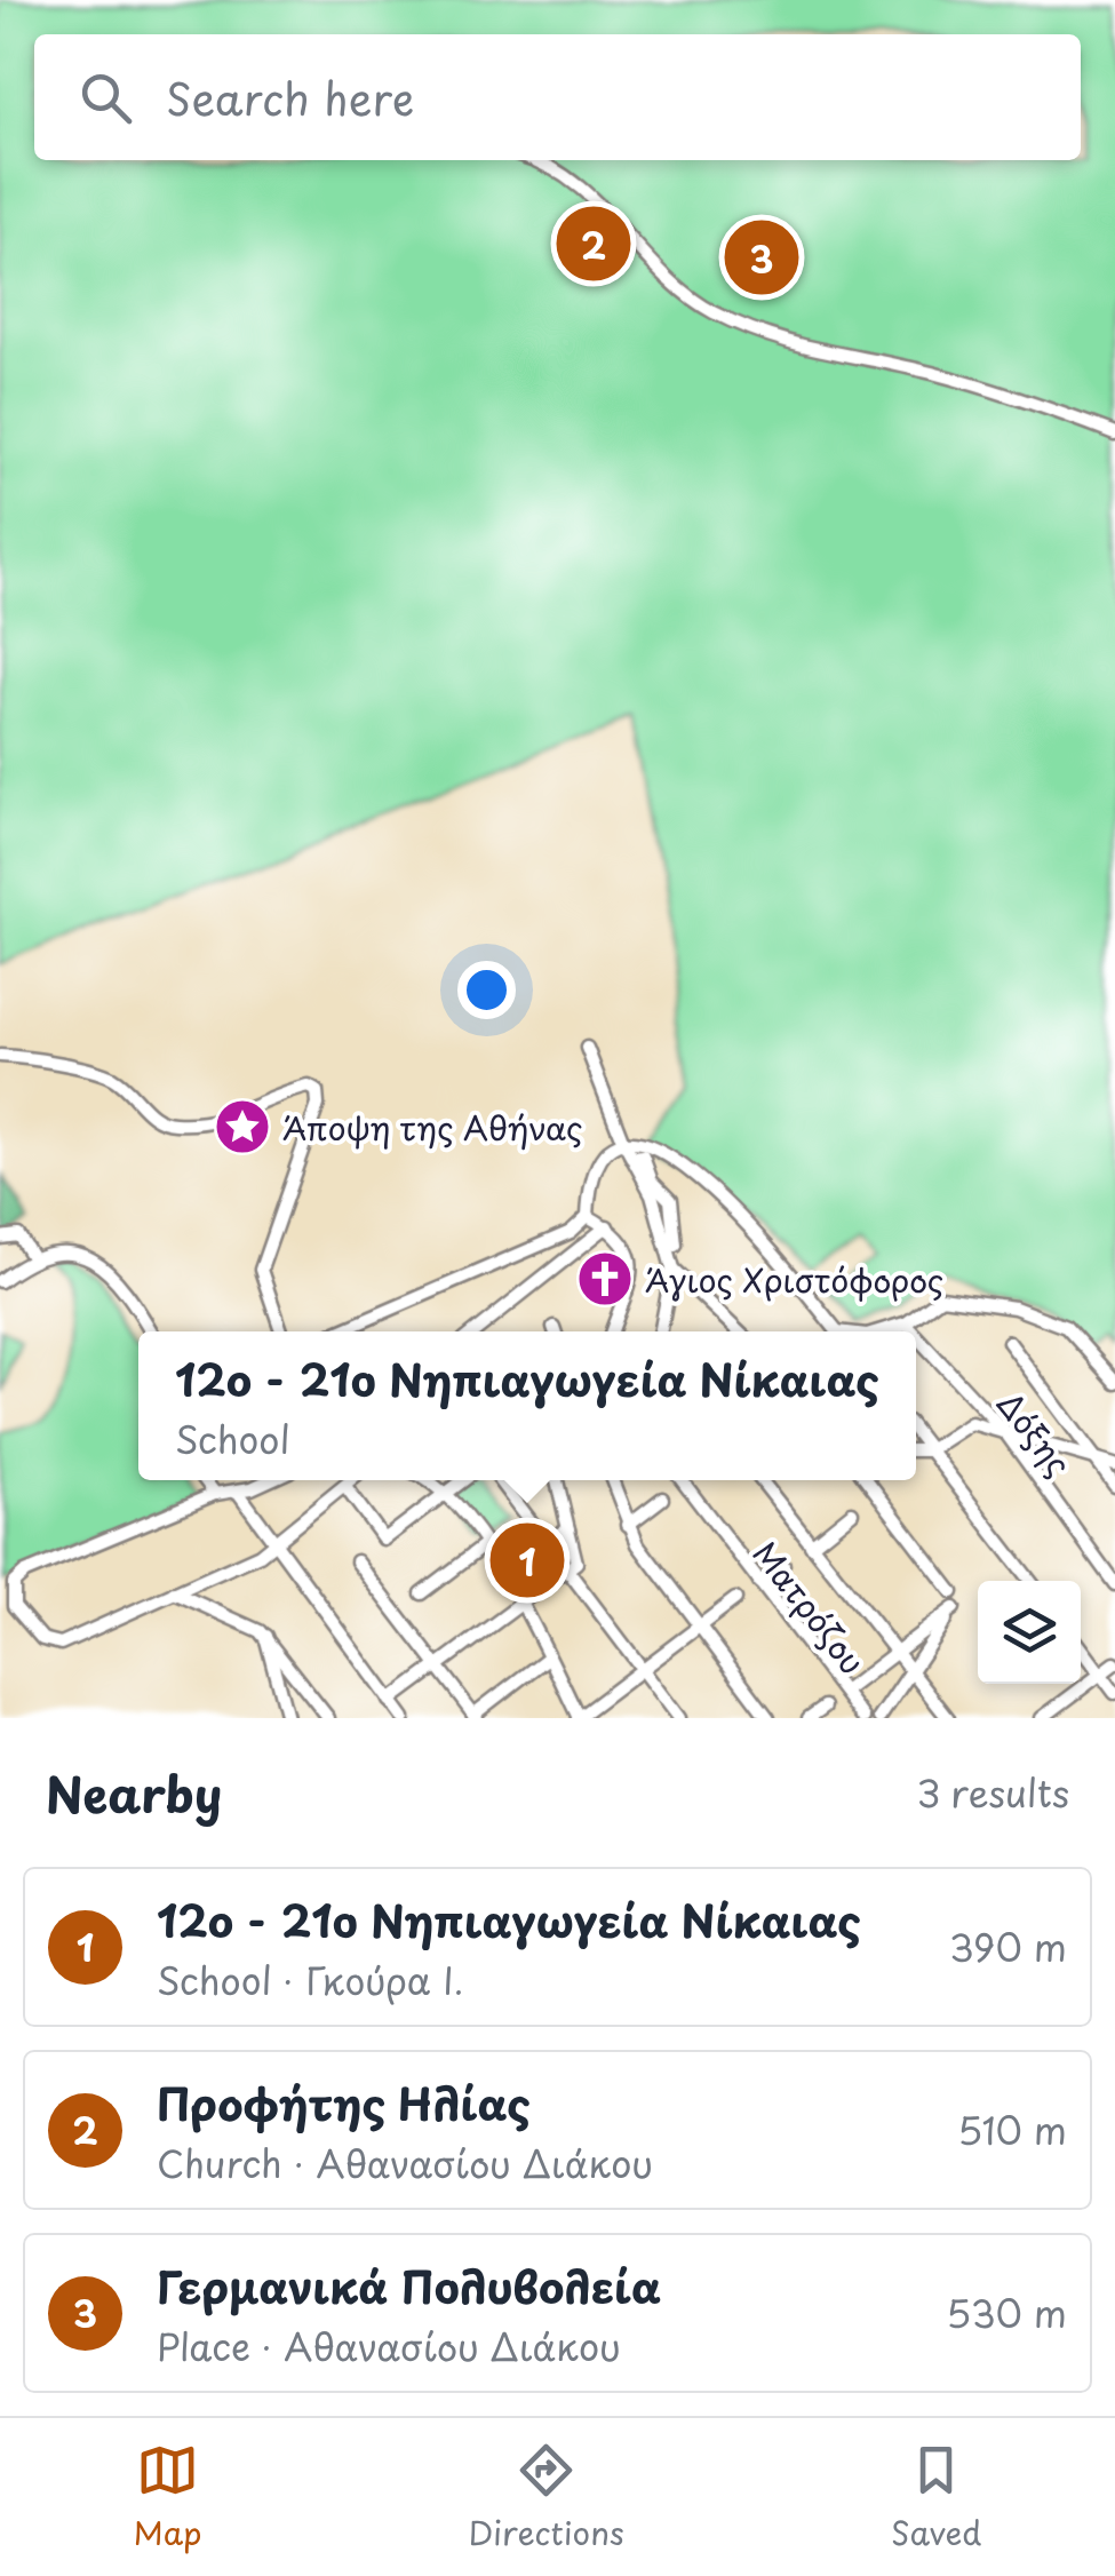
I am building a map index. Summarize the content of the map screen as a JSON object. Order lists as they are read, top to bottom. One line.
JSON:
{"streets":{"street":["Δόξης","Ματρόζου"]},"places":{"place":["Άποψη της Αθήνας"],"church":["Άγιος Χριστόφορος"]},"page":{"search":"Search here","pins":["2","3","1"],"popup":["12ο - 21ο Νηπιαγωγεία Νίκαιας","School"],"heading":["Nearby","3 results"],"list":[{"mark":"1","name":"12ο - 21ο Νηπιαγωγεία Νίκαιας","note":"School · Γκούρα Ι.","value":"390 m"},{"mark":"2","name":"Προφήτης Ηλίας","note":"Church · Αθανασίου Διάκου","value":"510 m"},{"mark":"3","name":"Γερμανικά Πολυβολεία","note":"Place · Αθανασίου Διάκου","value":"530 m"}],"nav":["Map","Directions","Saved"]}}
